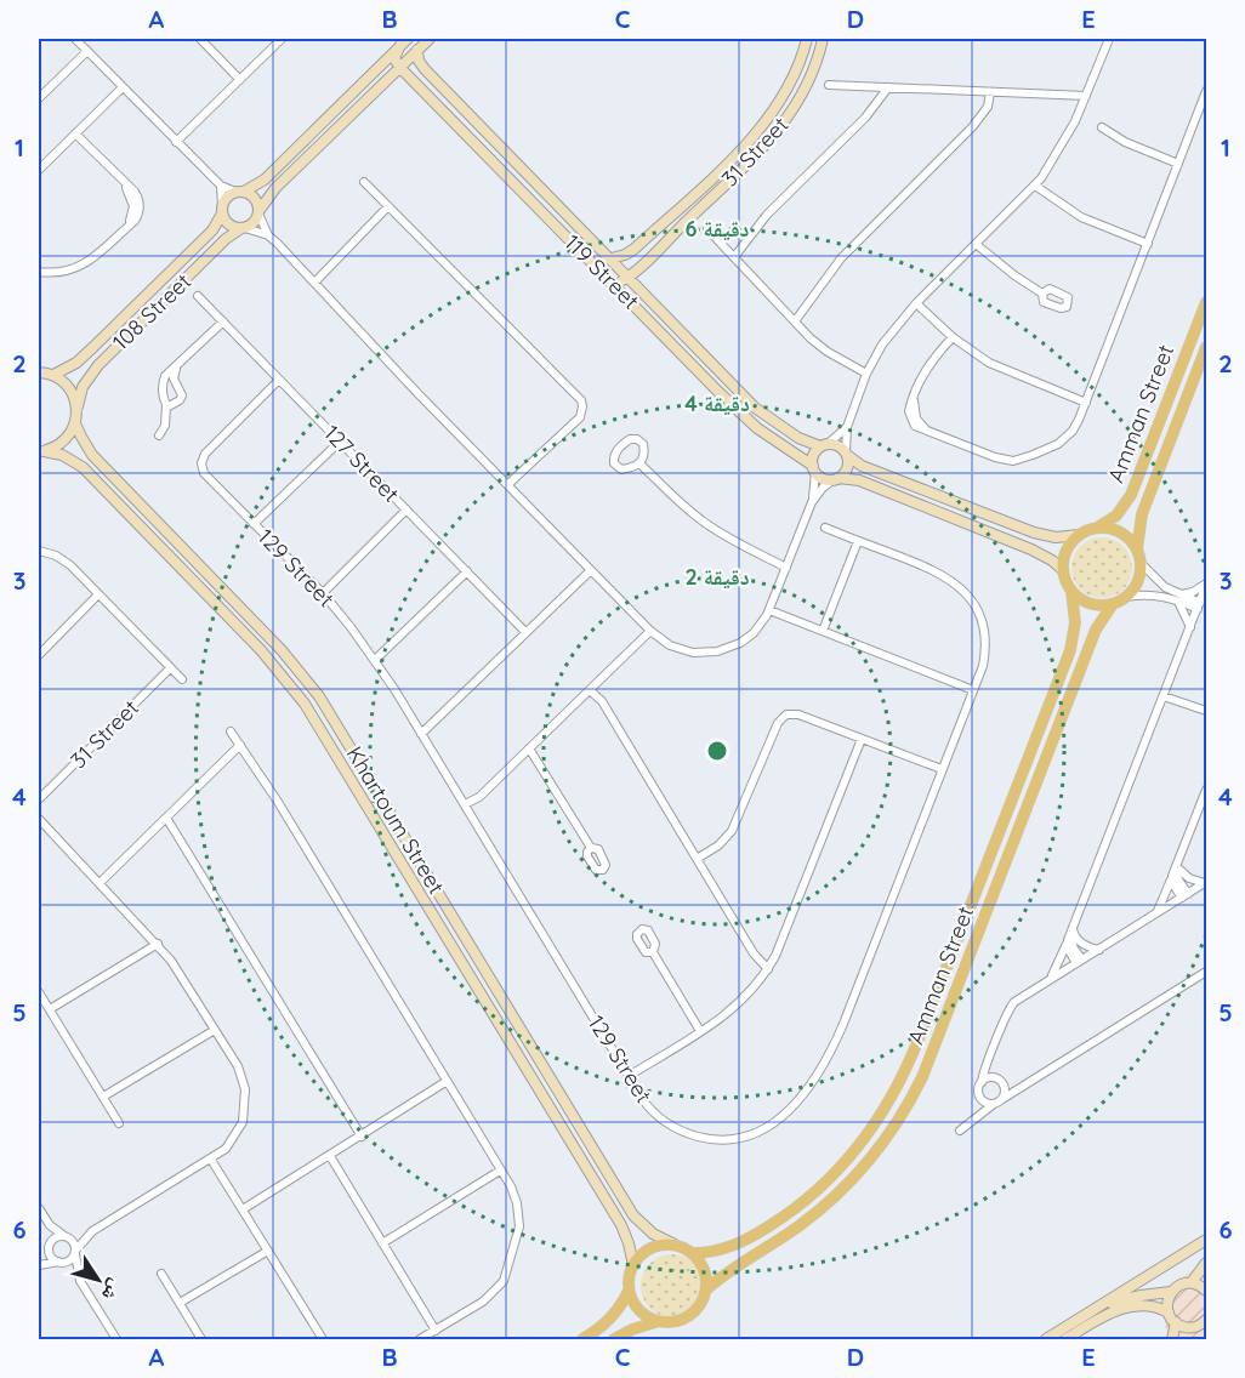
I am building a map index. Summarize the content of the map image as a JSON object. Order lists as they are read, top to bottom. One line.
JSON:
{"streets":{"main road":["Amman Street"],"street":["31 Street","119 Street","108 Street","127 Street","129 Street","Khartoum Street"]},"crossings":[["31 Street","119 Street"],["108 Street","Khartoum Street"],["Amman Street","Khartoum Street"],["127 Street","129 Street"]],"north":"bottom right","grid":{"columns":["A","B","C","D","E"],"rows":["1","2","3","4","5","6"]},"rings":["6 دقيقة","4 دقيقة","2 دقيقة"]}
